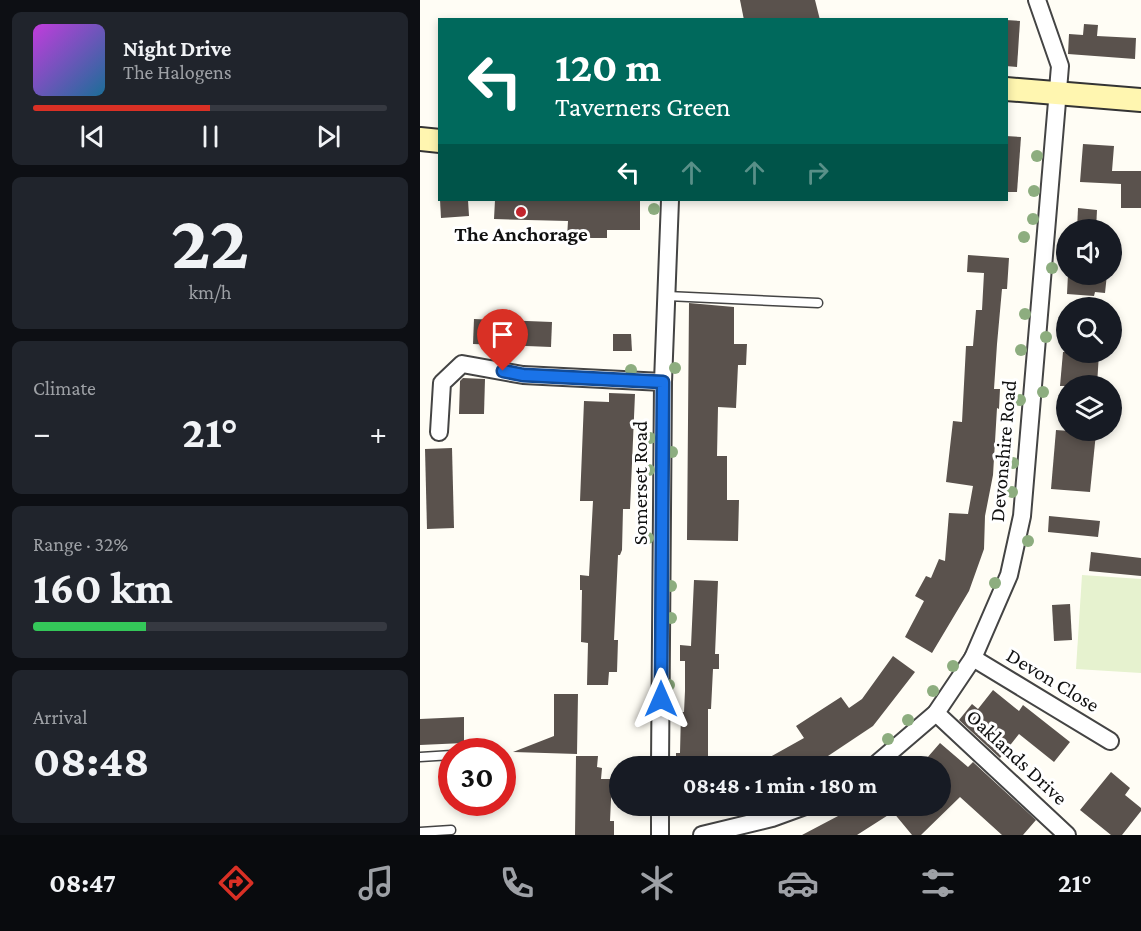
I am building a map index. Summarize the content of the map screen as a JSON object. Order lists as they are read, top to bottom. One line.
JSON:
{"streets":{"street":["Devonshire Road","Somerset Road","Devon Close","Oaklands Drive"]},"crossings":[["Devonshire Road","Devon Close"],["Devonshire Road","Oaklands Drive"]],"places":["The Anchorage"],"page":{"turn":["120 m","Taverners Green"],"song":["Night Drive","The Halogens"],"tile":[["22","km/h"],"Climate",["Range · 32%","160 km"],["Arrival","08:48"]],"heat":["−","21°","+"],"limit":"30","trip":"08:48 · 1 min · 180 m","tabs":["08:47","21°"]}}
